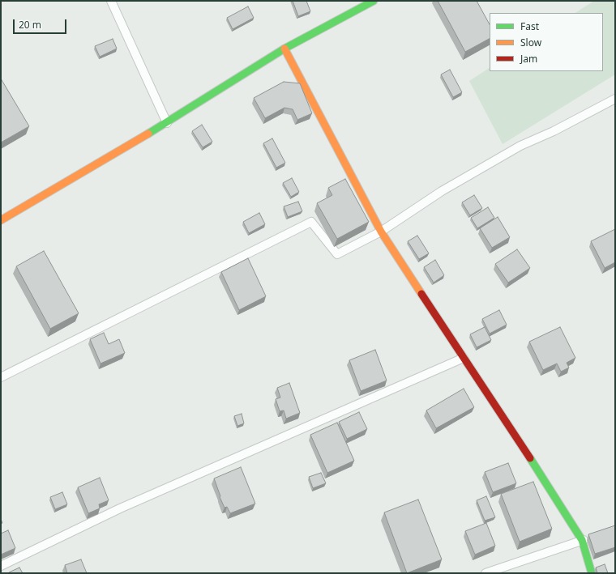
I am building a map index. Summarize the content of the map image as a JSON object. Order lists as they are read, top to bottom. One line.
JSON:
{"legend":["Fast","Slow","Jam"],"scale_bar":"20 m"}
